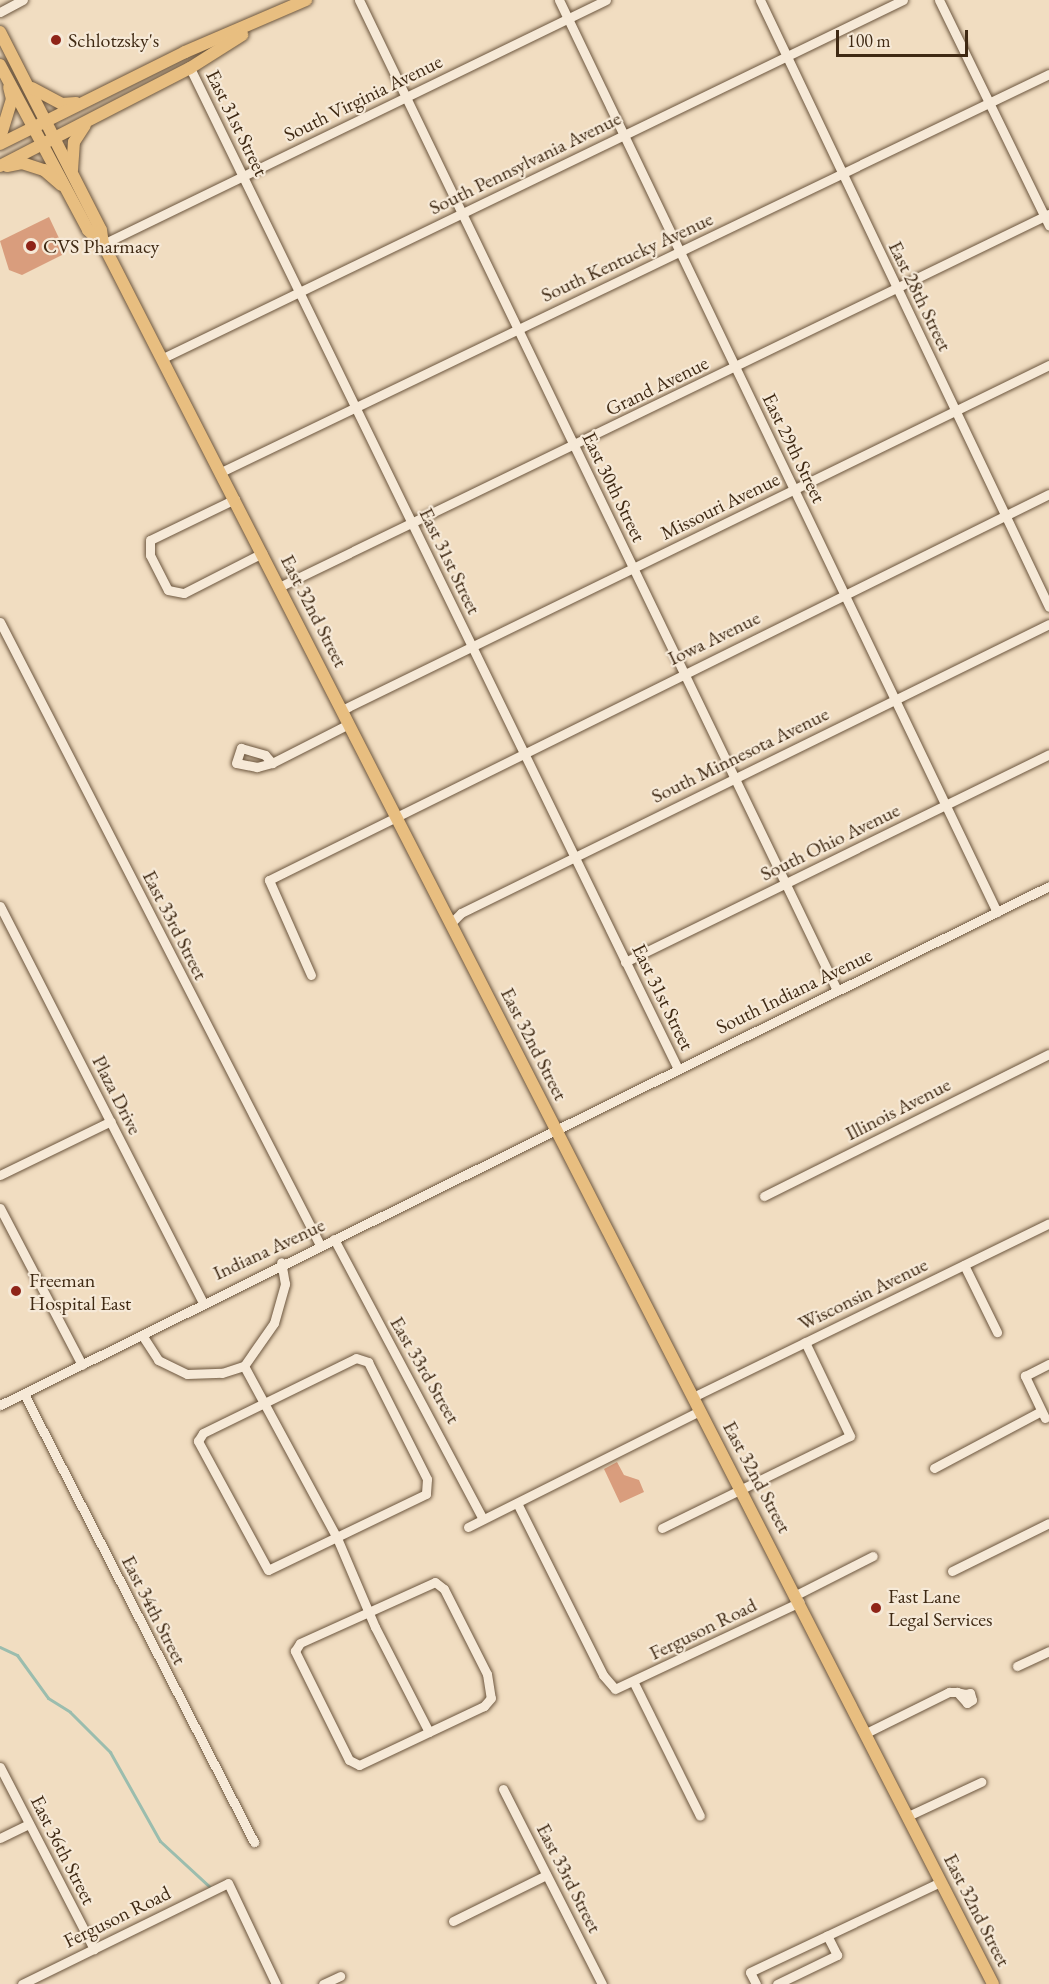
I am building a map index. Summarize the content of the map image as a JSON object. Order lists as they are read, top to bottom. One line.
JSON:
{"streets":{"main road":["East 32nd Street"],"street":["South Virginia Avenue","East 31st Street","South Pennsylvania Avenue","South Kentucky Avenue","East 28th Street","Grand Avenue","East 29th Street","East 30th Street","Missouri Avenue","Iowa Avenue","South Minnesota Avenue","South Ohio Avenue","East 33rd Street","South Indiana Avenue","Plaza Drive","Illinois Avenue","Indiana Avenue","Wisconsin Avenue","East 34th Street","Ferguson Road","East 36th Street"]},"crossings":[["South Virginia Avenue","East 31st Street"],["South Virginia Avenue","East 29th Street"],["South Virginia Avenue","East 30th Street"],["South Virginia Avenue","East 32nd Street"],["East 31st Street","South Pennsylvania Avenue"],["East 31st Street","South Kentucky Avenue"],["East 31st Street","Grand Avenue"],["East 31st Street","Missouri Avenue"],["East 31st Street","Iowa Avenue"],["East 31st Street","South Minnesota Avenue"],["East 31st Street","South Ohio Avenue"],["East 31st Street","South Indiana Avenue"],["South Pennsylvania Avenue","East 28th Street"],["South Pennsylvania Avenue","East 29th Street"],["South Pennsylvania Avenue","East 30th Street"],["South Pennsylvania Avenue","East 32nd Street"],["South Kentucky Avenue","East 28th Street"],["South Kentucky Avenue","East 29th Street"],["South Kentucky Avenue","East 30th Street"],["South Kentucky Avenue","East 32nd Street"],["East 28th Street","Grand Avenue"],["East 28th Street","Missouri Avenue"],["East 28th Street","Iowa Avenue"],["Grand Avenue","East 29th Street"],["Grand Avenue","East 30th Street"],["Grand Avenue","East 32nd Street"],["East 29th Street","Missouri Avenue"],["East 29th Street","Iowa Avenue"],["East 29th Street","South Minnesota Avenue"],["East 29th Street","South Ohio Avenue"],["East 29th Street","South Indiana Avenue"],["East 30th Street","Missouri Avenue"],["East 30th Street","Iowa Avenue"],["East 30th Street","South Minnesota Avenue"],["East 30th Street","South Ohio Avenue"],["East 30th Street","South Indiana Avenue"],["Missouri Avenue","East 32nd Street"],["East 32nd Street","Iowa Avenue"],["East 32nd Street","South Minnesota Avenue"],["East 32nd Street","South Indiana Avenue"],["East 32nd Street","Indiana Avenue"],["East 32nd Street","Wisconsin Avenue"],["East 32nd Street","Ferguson Road"],["East 33rd Street","Indiana Avenue"],["South Indiana Avenue","Indiana Avenue"],["Plaza Drive","Indiana Avenue"],["Indiana Avenue","East 34th Street"],["Ferguson Road","East 36th Street"]],"places":["Schlotzsky's","CVS Pharmacy","Freeman Hospital East","Fast Lane Legal Services"],"scale_bar":"100 m"}
